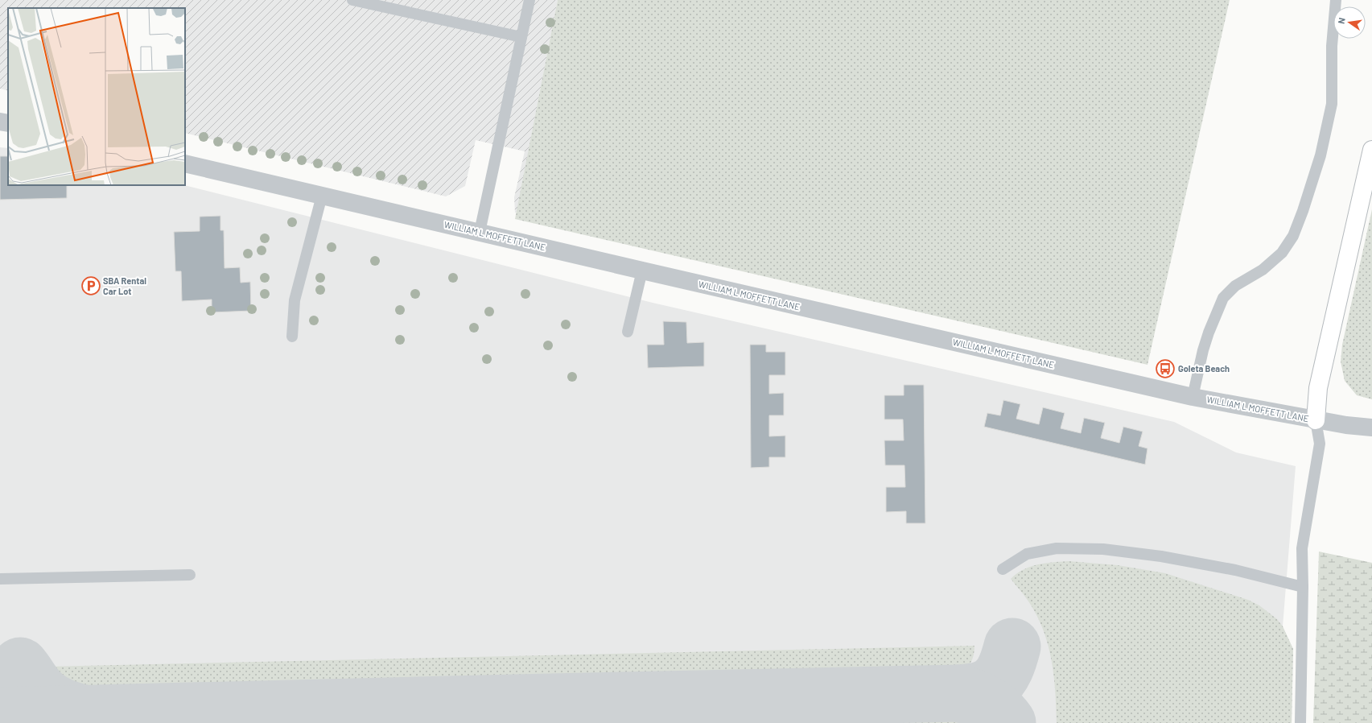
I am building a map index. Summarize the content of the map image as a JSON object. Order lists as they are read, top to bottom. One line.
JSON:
{"streets":{"street":["WILLIAM L MOFFETT LANE"]},"places":{"parking":["SBA Rental Car Lot"],"bus stop":["Goleta Beach"]},"north":"left"}
